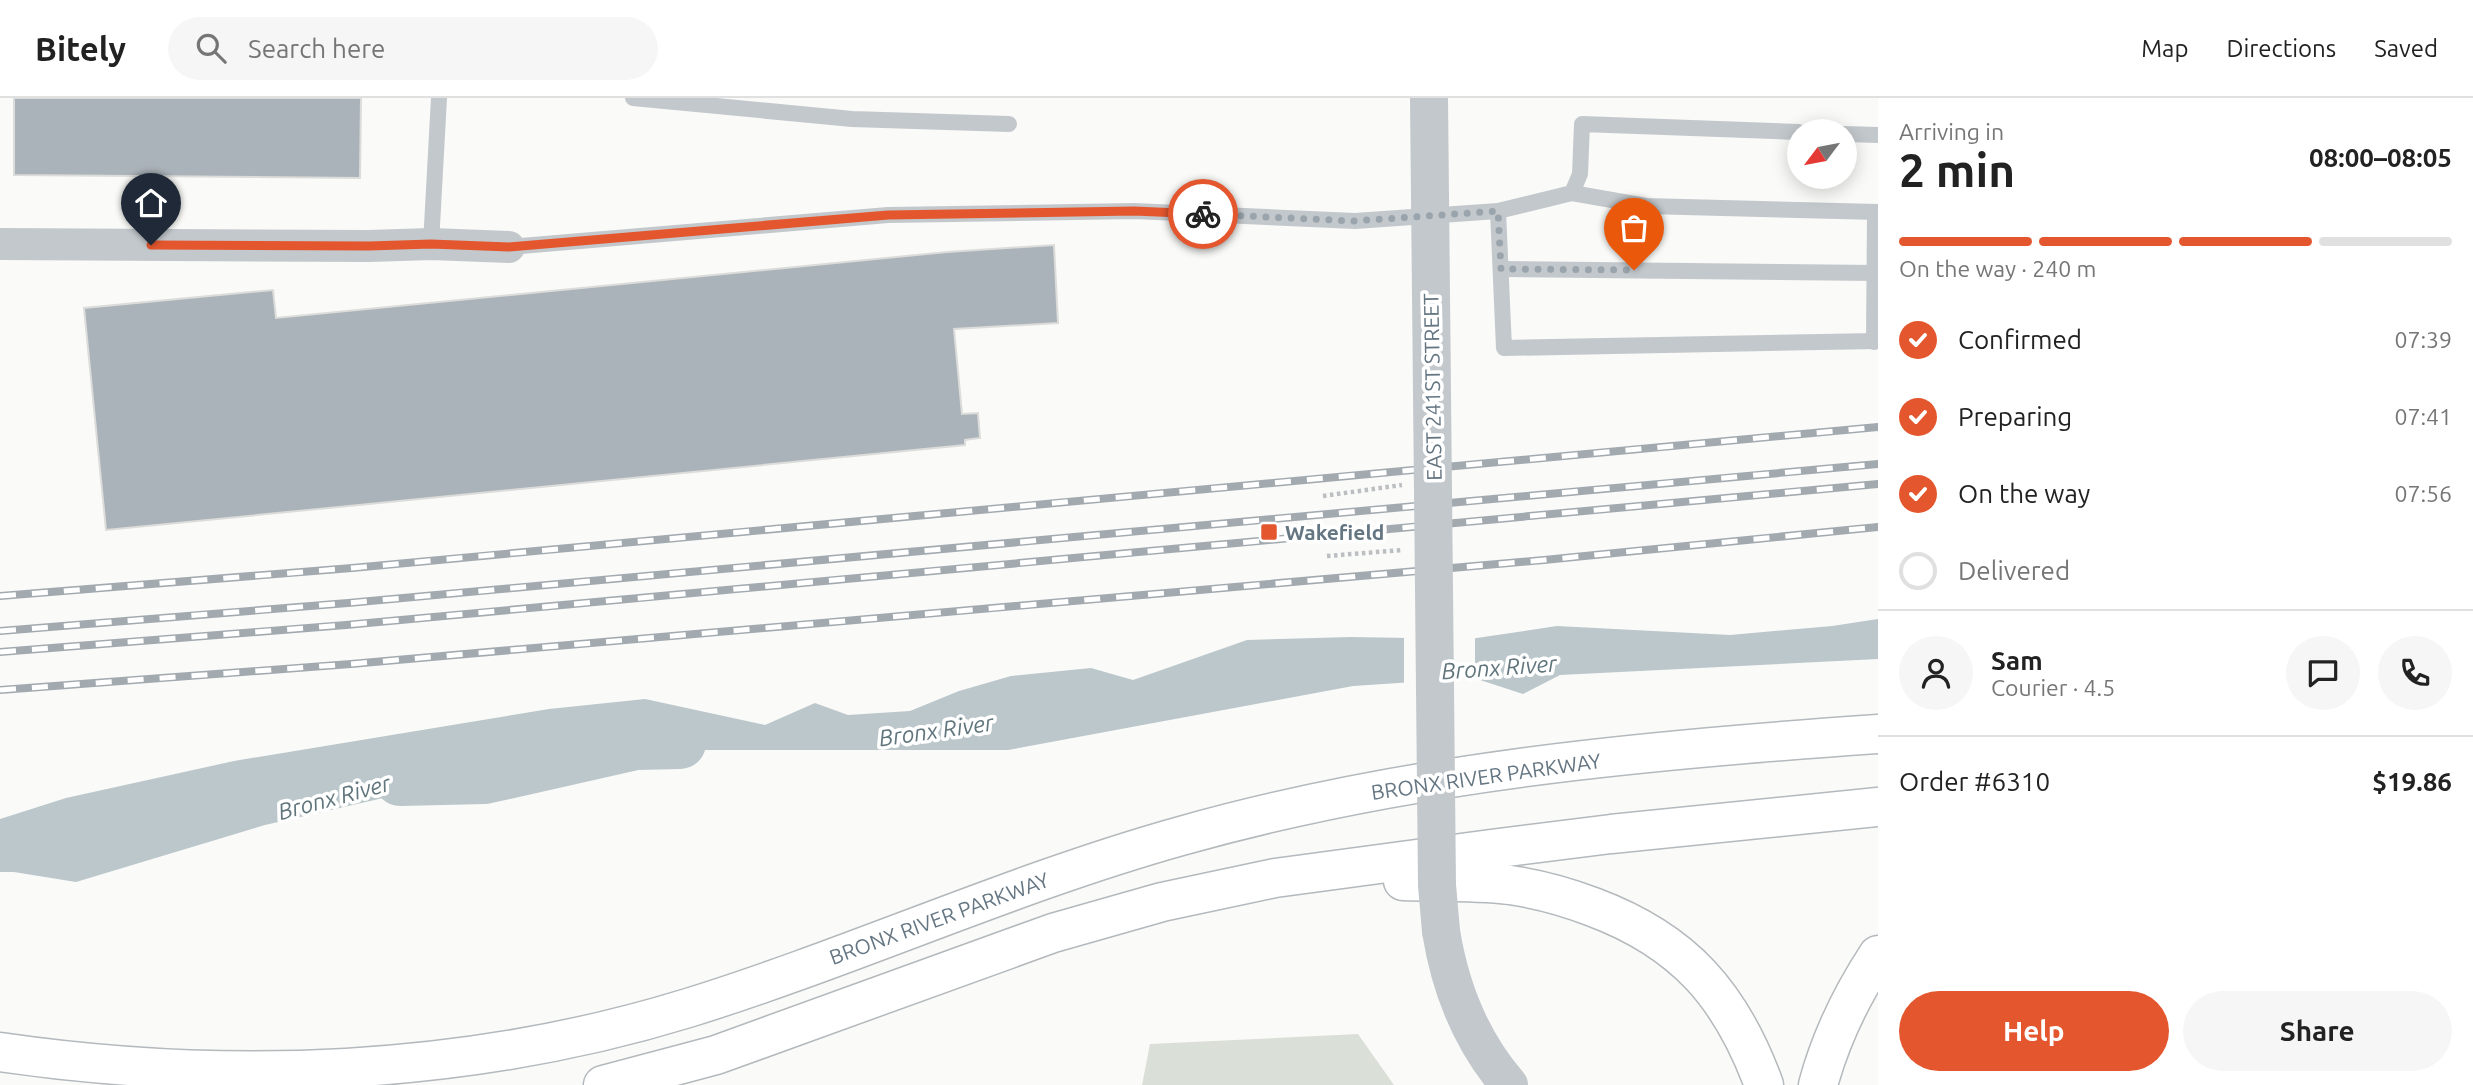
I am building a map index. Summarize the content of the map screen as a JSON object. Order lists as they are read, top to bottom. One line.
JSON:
{"streets":{"highway":["BRONX RIVER PARKWAY"],"street":["EAST 241ST STREET"]},"water":["Bronx River"],"places":{"transit":["Wakefield"]},"north":"bottom left","page":{"header":"Bitely","search":"Search here","nav":["Map","Directions","Saved"],"heading":["2 min","Arriving in","08:00–08:05"],"panel":["Sam","Courier · 4.5","Order #6310","$19.86"],"bar":"On the way · 240 m","list":[["Confirmed","07:39"],["Preparing","07:41"],["On the way","07:56"],"Delivered"],"buttons":["Help","Share"]}}
